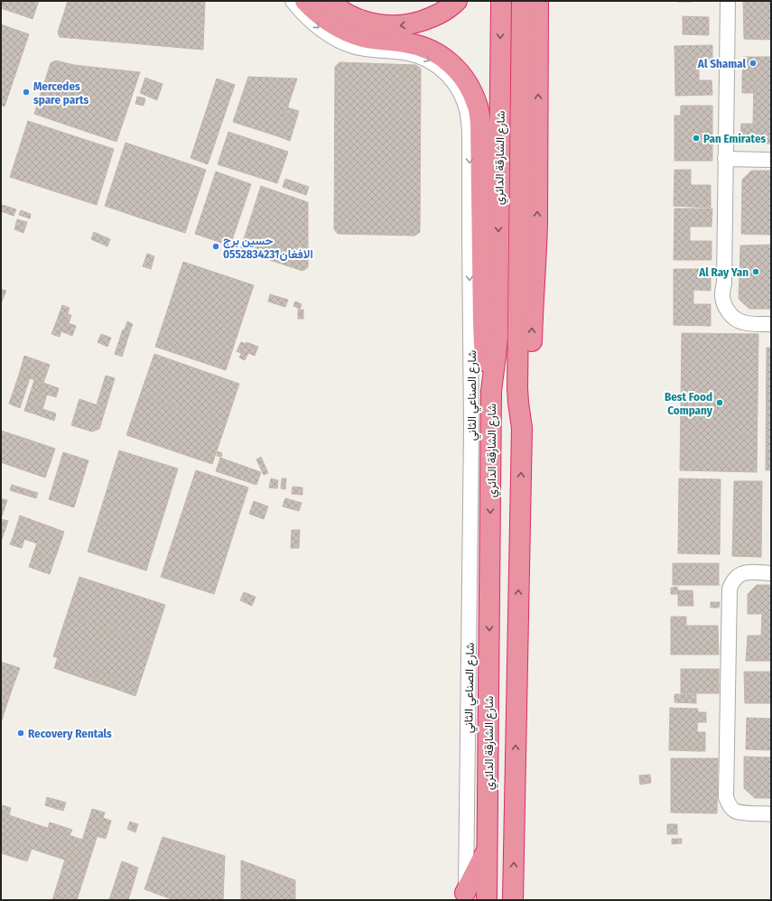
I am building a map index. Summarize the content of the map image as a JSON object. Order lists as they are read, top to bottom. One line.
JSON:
{"streets":{"highway":["شارع الشارقة الدائري"],"street":["شارع الصناعي الثاني"]},"one_way":["شارع الصناعي الثاني"],"places":["Al Shamal","Mercedes spare parts","Pan Emirates","حسين برج الافغان0552834231","Al Ray Yan","Best Food Company","Recovery Rentals"]}
